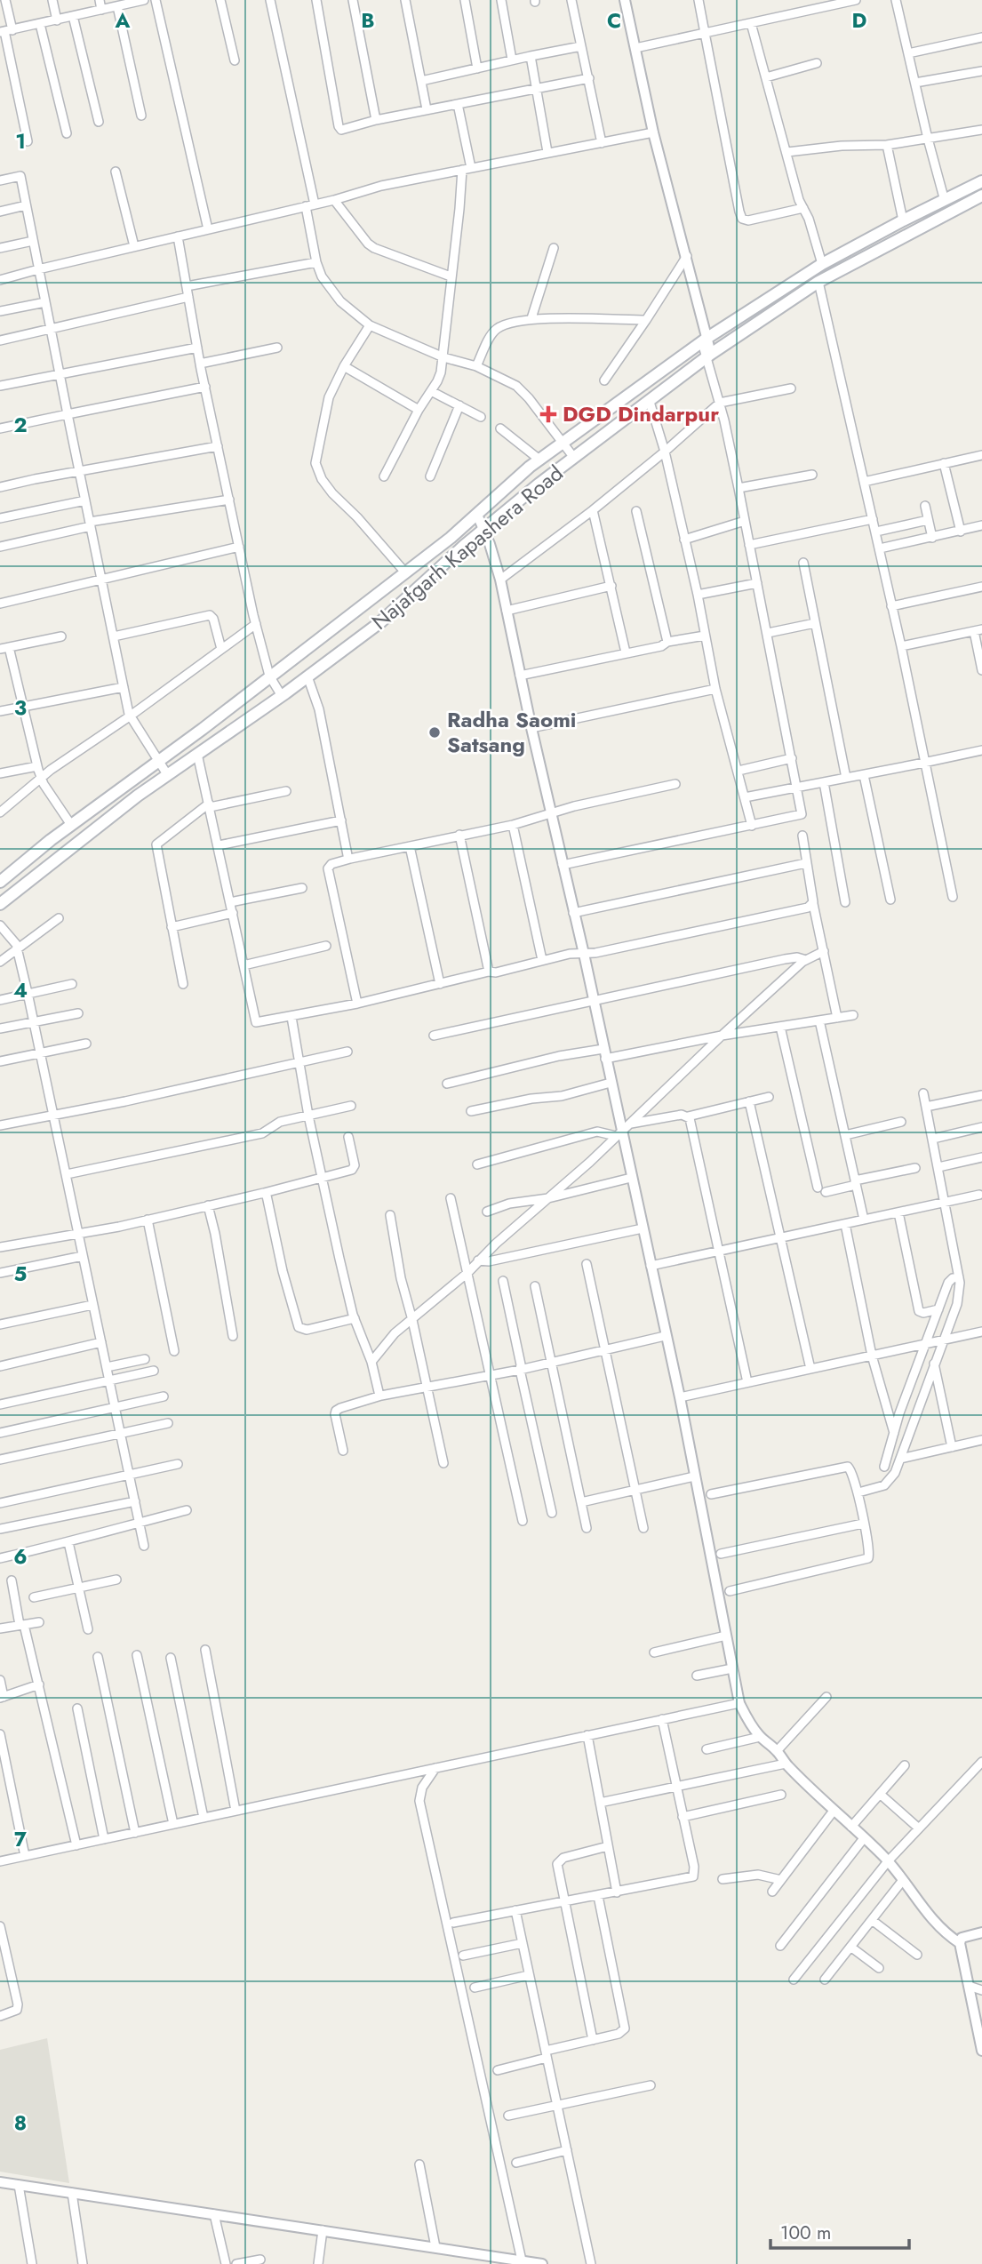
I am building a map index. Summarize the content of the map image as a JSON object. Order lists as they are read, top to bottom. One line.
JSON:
{"streets":{"main road":["Najafgarh Kapashera Road"]},"places":{"health":["DGD Dindarpur"],"other":["Radha Saomi Satsang"]},"scale_bar":"100 m","grid":{"columns":["A","B","C","D"],"rows":["1","2","3","4","5","6","7","8"]}}
